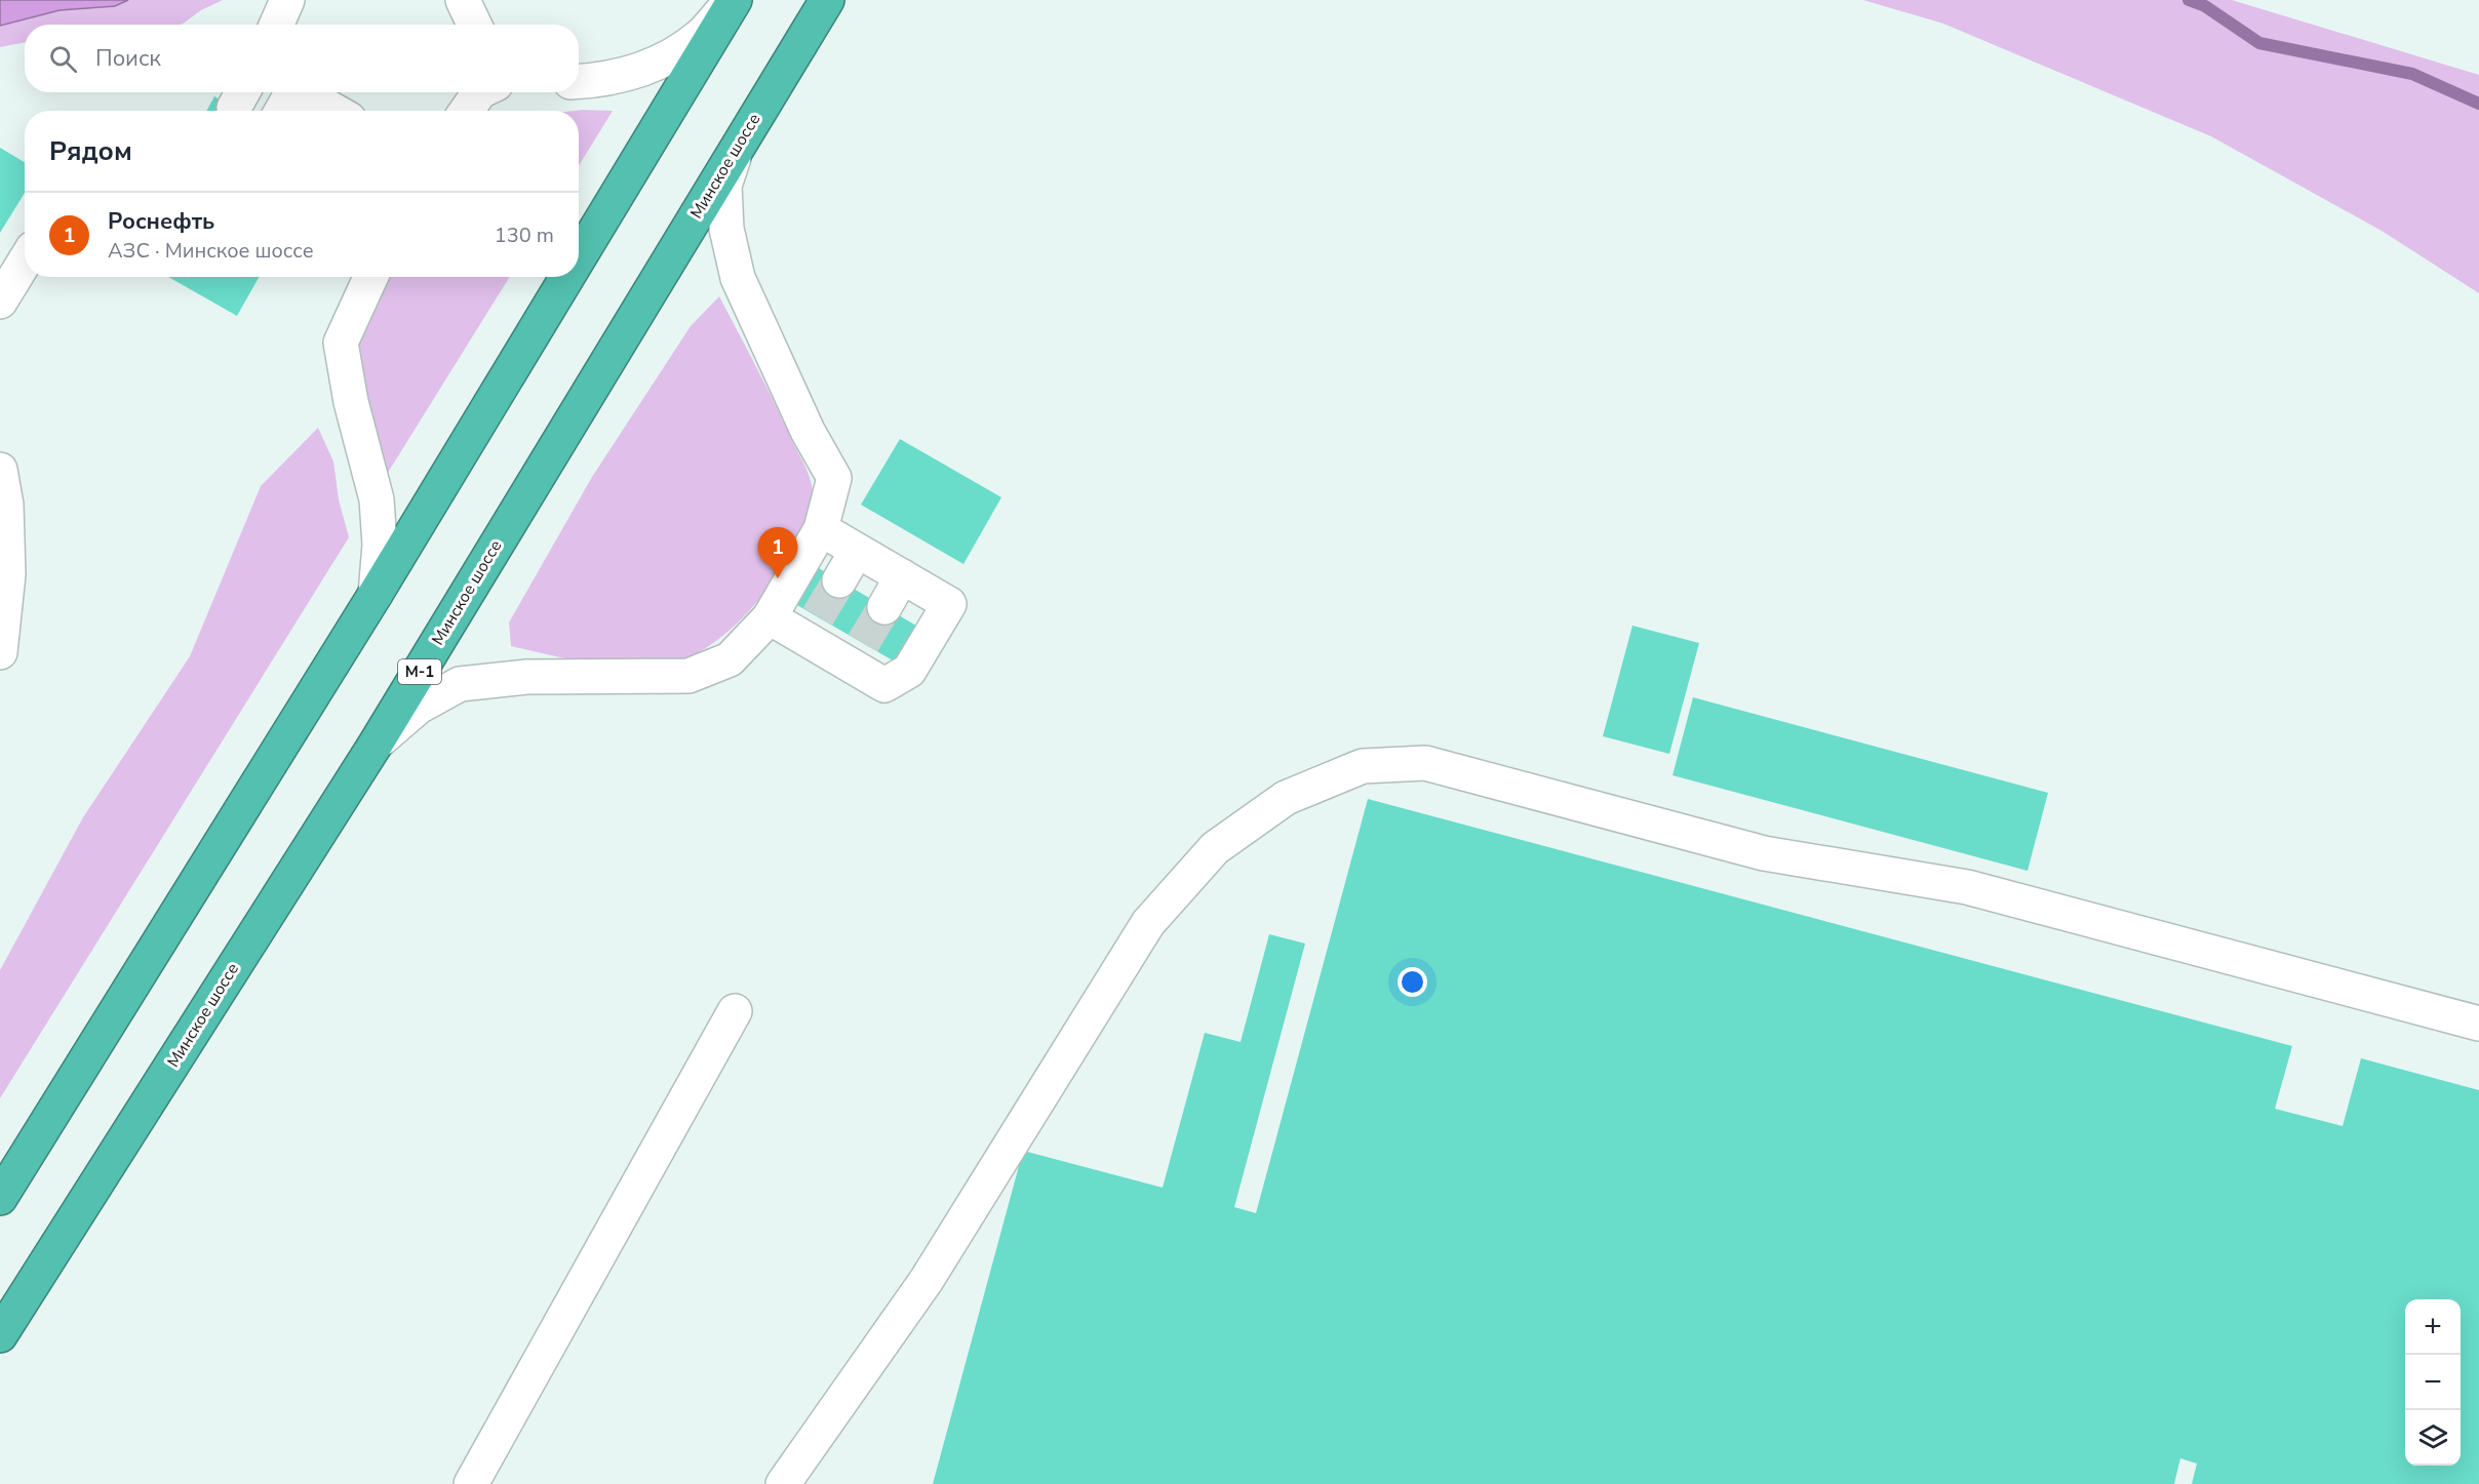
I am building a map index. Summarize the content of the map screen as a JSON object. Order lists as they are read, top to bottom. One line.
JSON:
{"streets":{"highway":["Минское шоссе","М-1"]},"page":{"search":"Поиск","heading":"Рядом","list":[{"mark":"1","name":"Роснефть","note":"АЗС · Минское шоссе","value":"130 m"}],"pins":"1","map_buttons":["+","−"]}}
